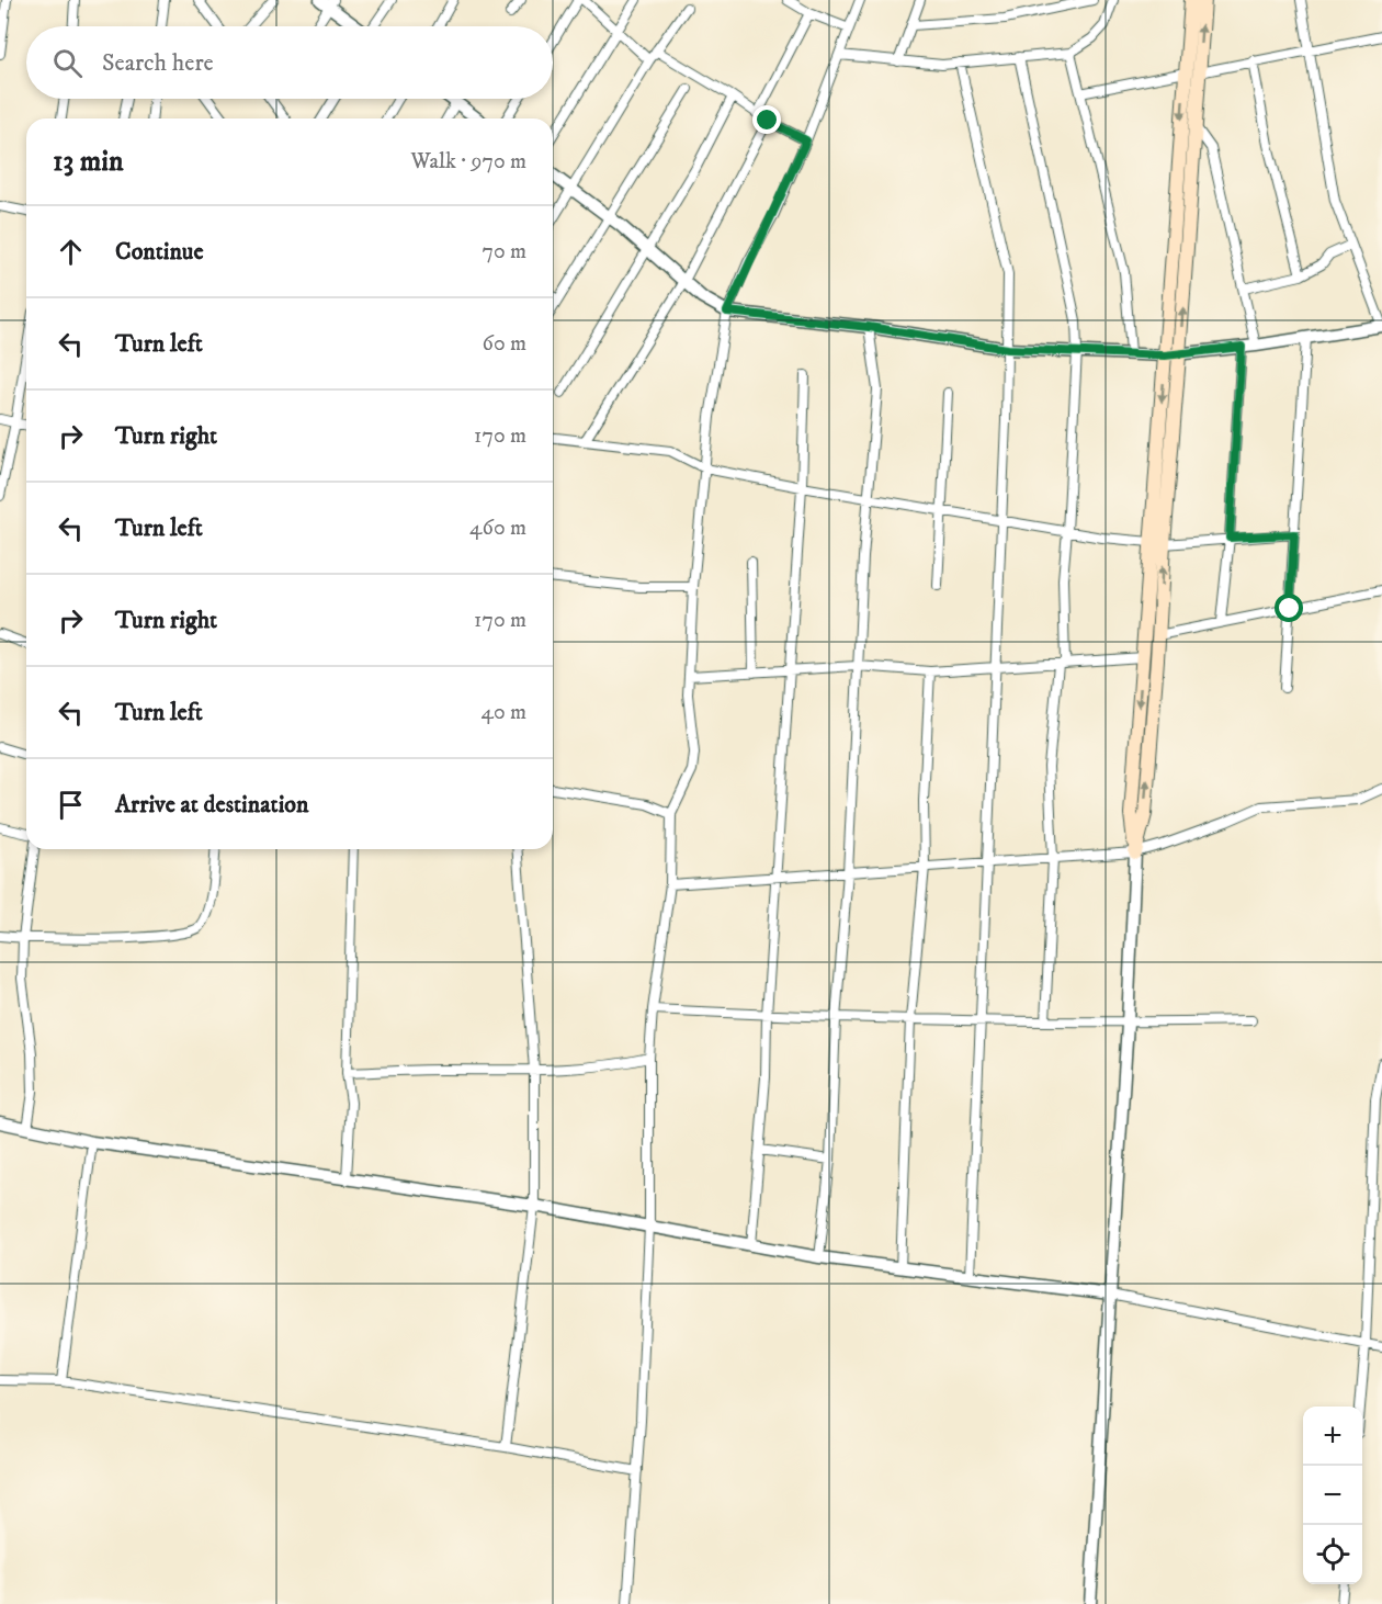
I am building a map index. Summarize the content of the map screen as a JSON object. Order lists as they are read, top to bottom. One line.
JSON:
{"page":{"search":"Search here","heading":["13 min","Walk · 970 m"],"list":[["Continue","70 m"],["Turn left","60 m"],["Turn right","170 m"],["Turn left","460 m"],["Turn right","170 m"],["Turn left","40 m"],"Arrive at destination"],"map_buttons":["+","−"]}}
